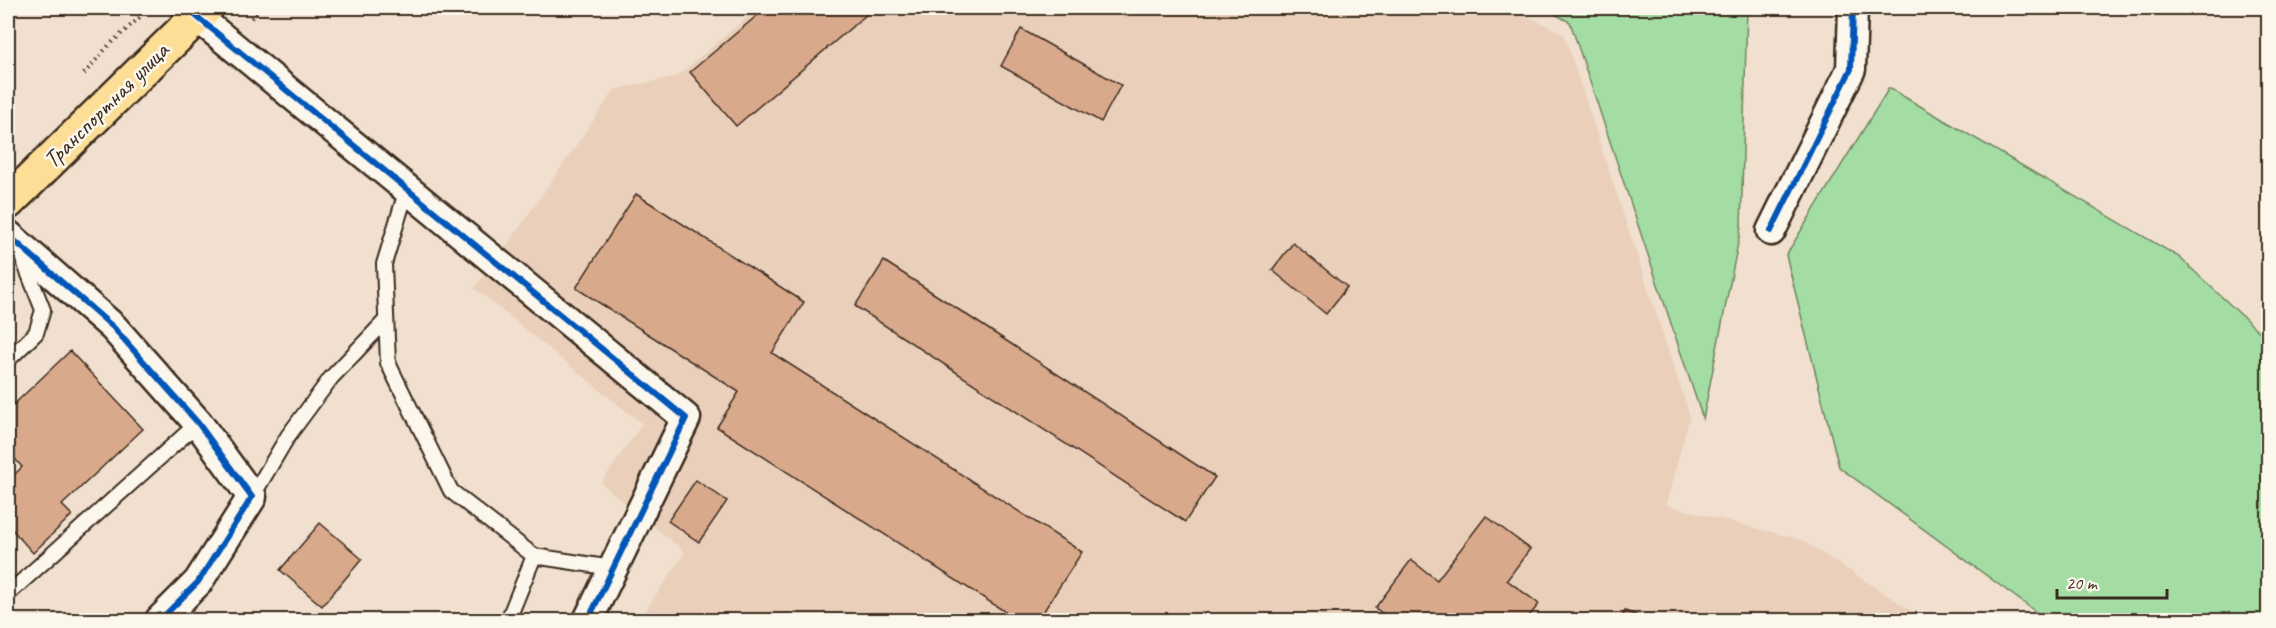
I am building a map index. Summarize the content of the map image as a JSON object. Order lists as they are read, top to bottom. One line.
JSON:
{"streets":{"main road":["Транспортная улица"]},"scale_bar":"20 m"}
